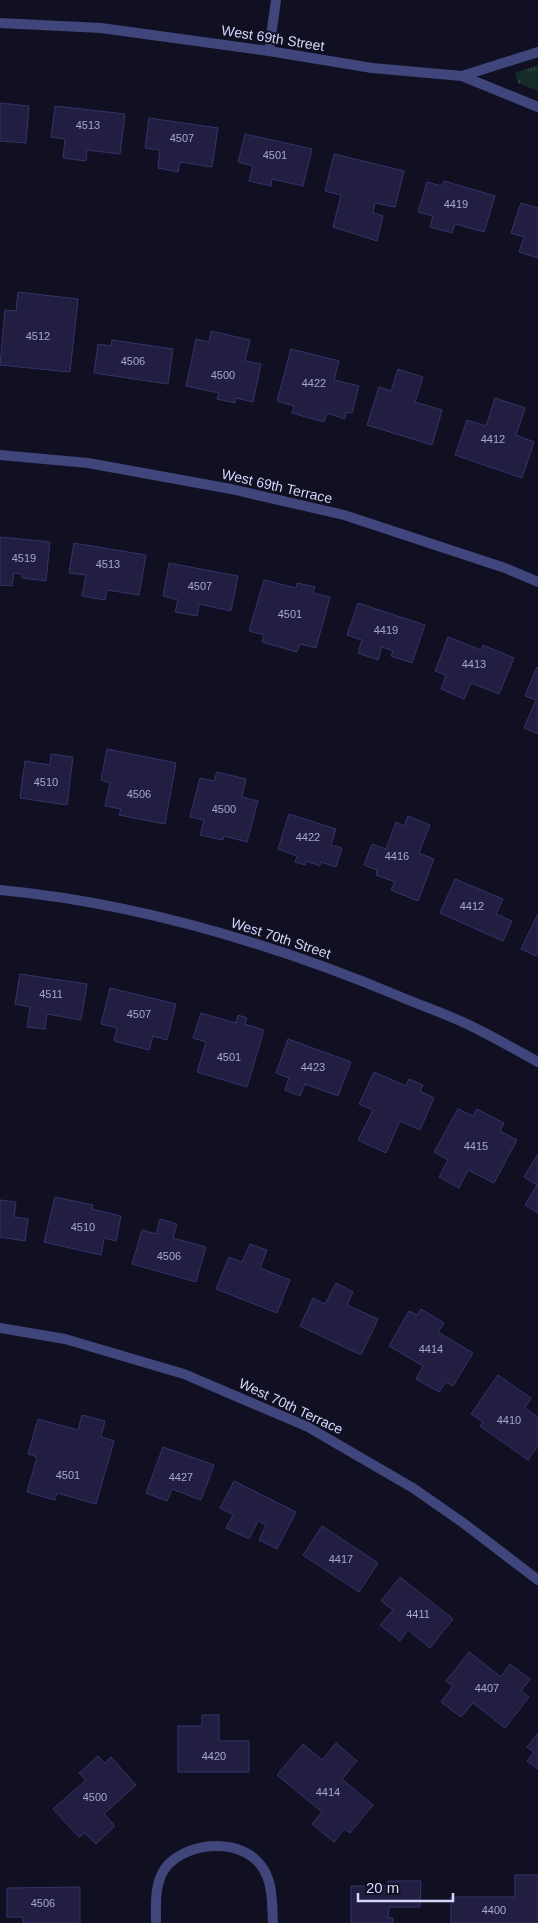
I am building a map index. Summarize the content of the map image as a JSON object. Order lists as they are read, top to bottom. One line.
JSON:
{"streets":{"street":["West 69th Street","West 69th Terrace","West 70th Street","West 70th Terrace"]},"house_numbers":["4513","4507","4501","4419","4512","4506","4500","4422","4412","4519","4513","4507","4501","4419","4413","4510","4506","4500","4422","4416","4412","4511","4507","4501","4423","4415","4510","4506","4414","4410","4501","4427","4417","4411","4407","4420","4414","4500","4506","4400"],"scale_bar":"20 m"}
